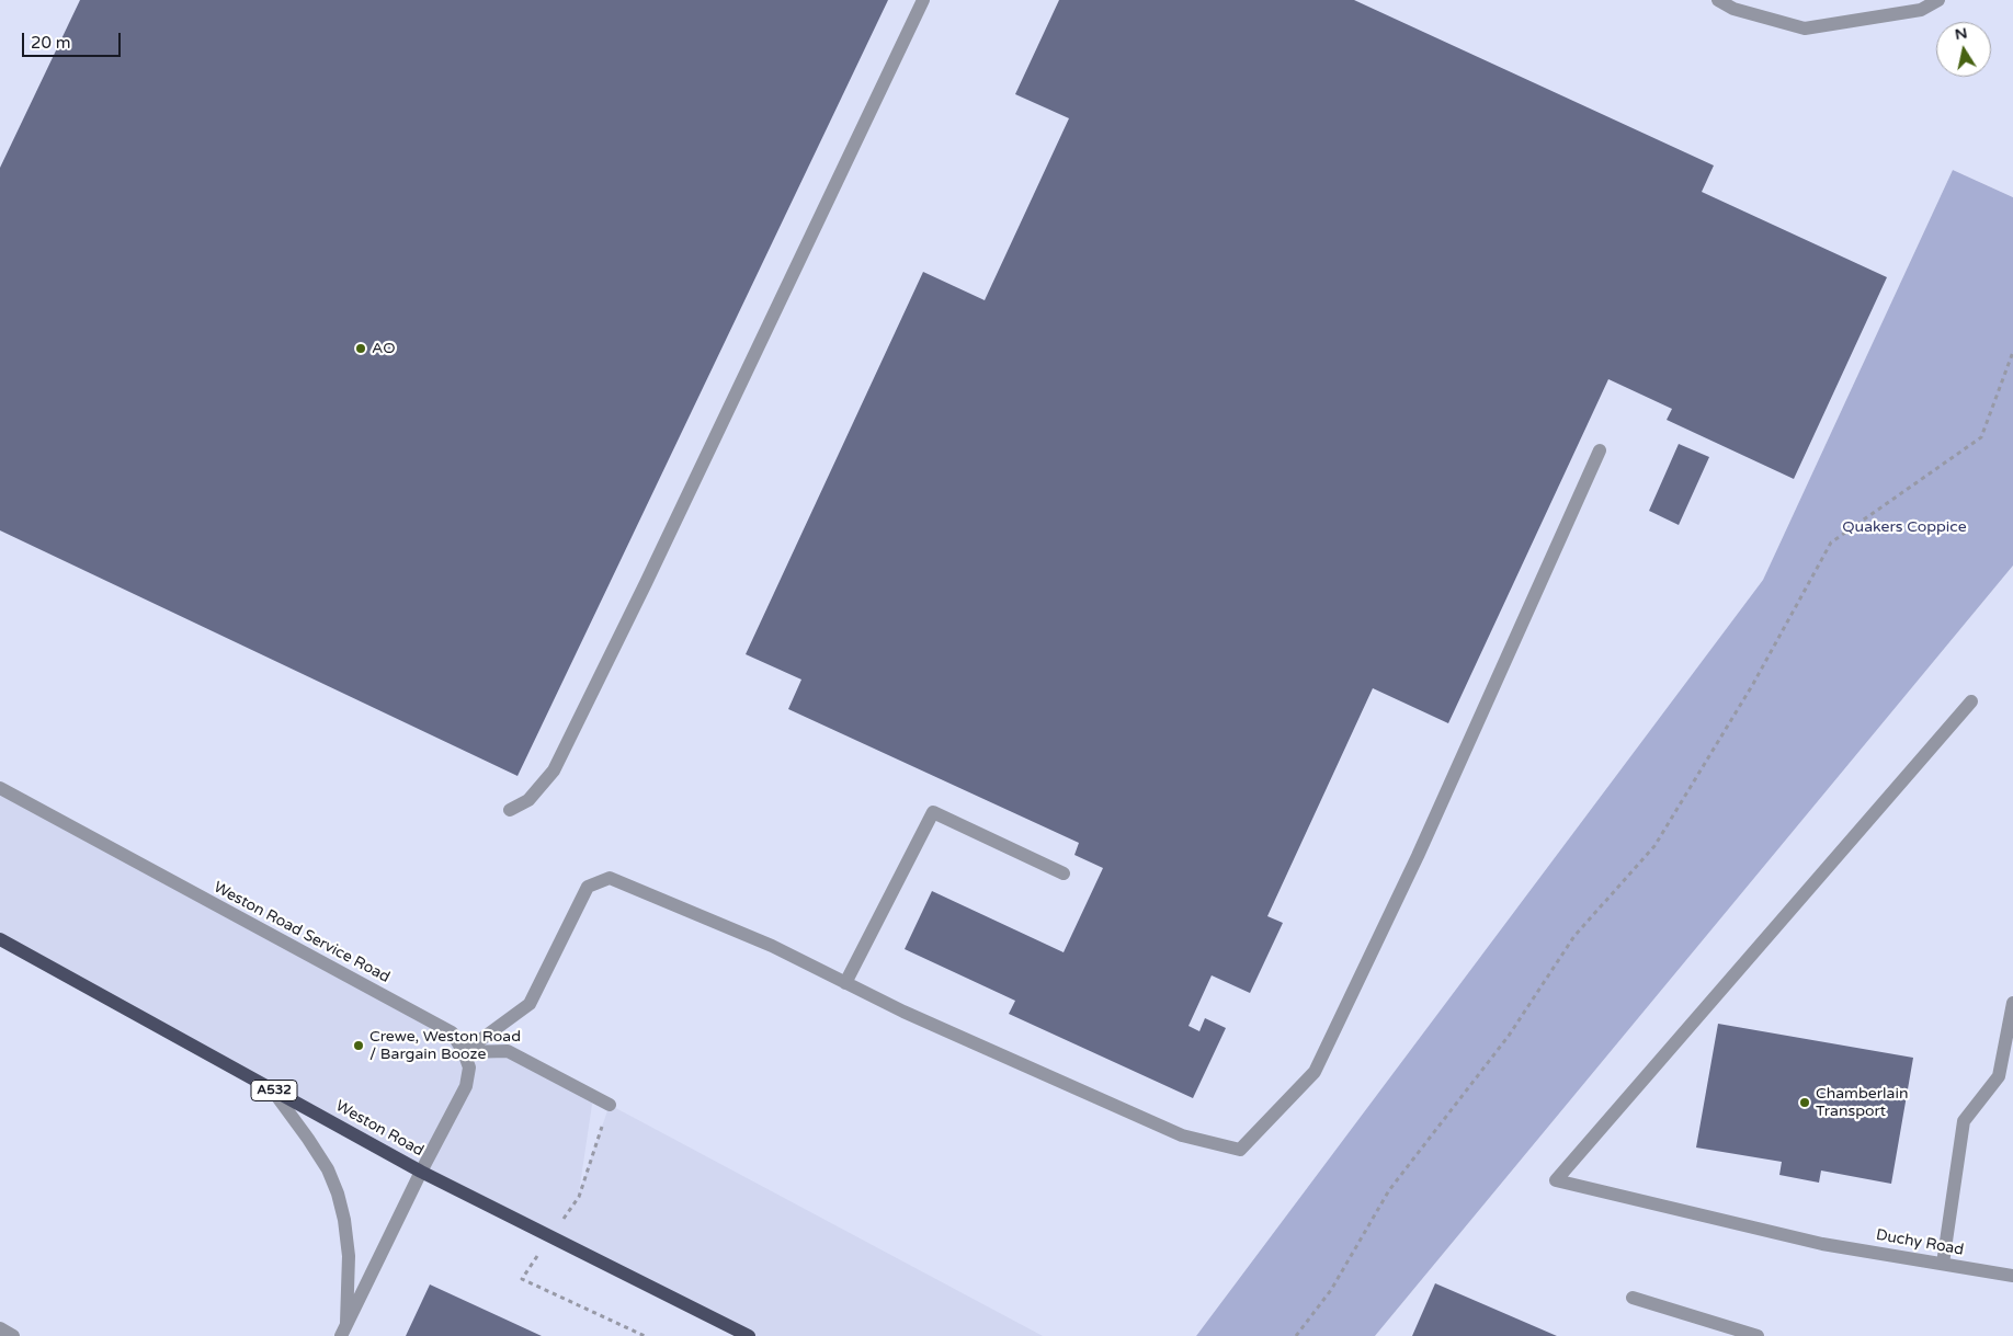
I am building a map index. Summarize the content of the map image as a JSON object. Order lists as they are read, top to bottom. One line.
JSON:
{"streets":{"main road":["A532","Weston Road"],"street":["Weston Road Service Road","Duchy Road"]},"crossings":[["Weston Road Service Road","Weston Road"]],"parks":["Quakers Coppice"],"places":["AO","Crewe, Weston Road / Bargain Booze","Chamberlain Transport"],"scale_bar":"20 m","north":"top"}
